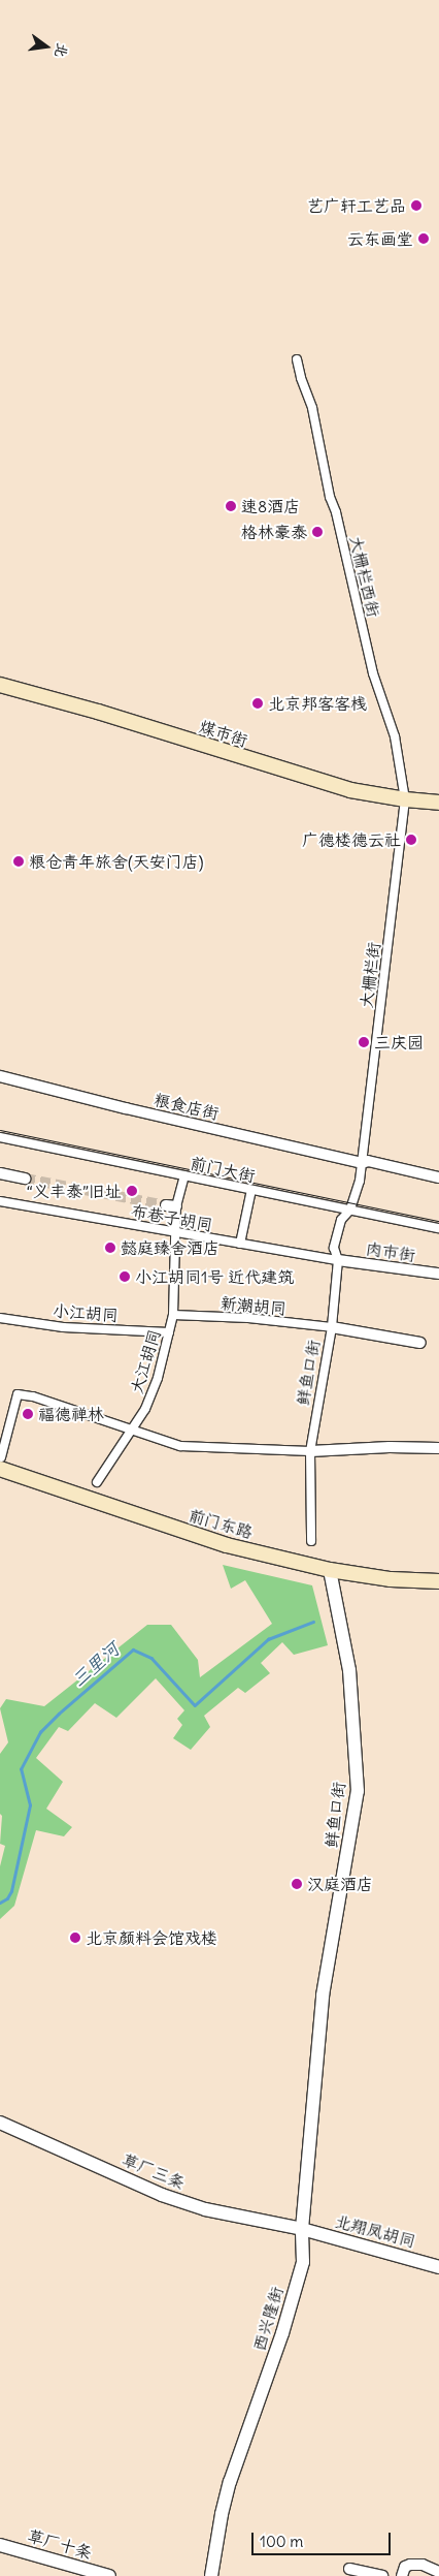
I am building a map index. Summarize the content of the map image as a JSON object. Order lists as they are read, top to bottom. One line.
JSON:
{"streets":{"main road":["煤市街","前门东路"],"street":["大栅栏西街","大栅栏街","粮食店街","前门大街","布巷子胡同","肉市街","新潮胡同","小江胡同","大江胡同","鲜鱼口街","草厂三条","北翔凤胡同","西兴隆街","草厂十条"]},"crossings":[["大栅栏西街","煤市街"],["大栅栏西街","大栅栏街"],["煤市街","大栅栏街"],["大栅栏街","粮食店街"],["大栅栏街","前门大街"],["大栅栏街","鲜鱼口街"],["前门大街","大江胡同"],["前门大街","鲜鱼口街"],["布巷子胡同","肉市街"],["布巷子胡同","大江胡同"],["布巷子胡同","鲜鱼口街"],["肉市街","鲜鱼口街"],["新潮胡同","大江胡同"],["新潮胡同","鲜鱼口街"],["小江胡同","大江胡同"],["鲜鱼口街","前门东路"],["鲜鱼口街","西兴隆街"],["草厂三条","北翔凤胡同"],["草厂三条","西兴隆街"],["北翔凤胡同","西兴隆街"]],"water":["三里河"],"places":["艺广轩工艺品","云东画堂","速8酒店","格林豪泰","北京邦客客栈","广德楼德云社","粮仓青年旅舍(天安门店)","三庆园","“义丰泰”旧址","懿庭臻舍酒店","小江胡同1号 近代建筑","福德禅林","汉庭酒店","北京颜料会馆戏楼"],"scale_bar":"100 m","north":"right"}
